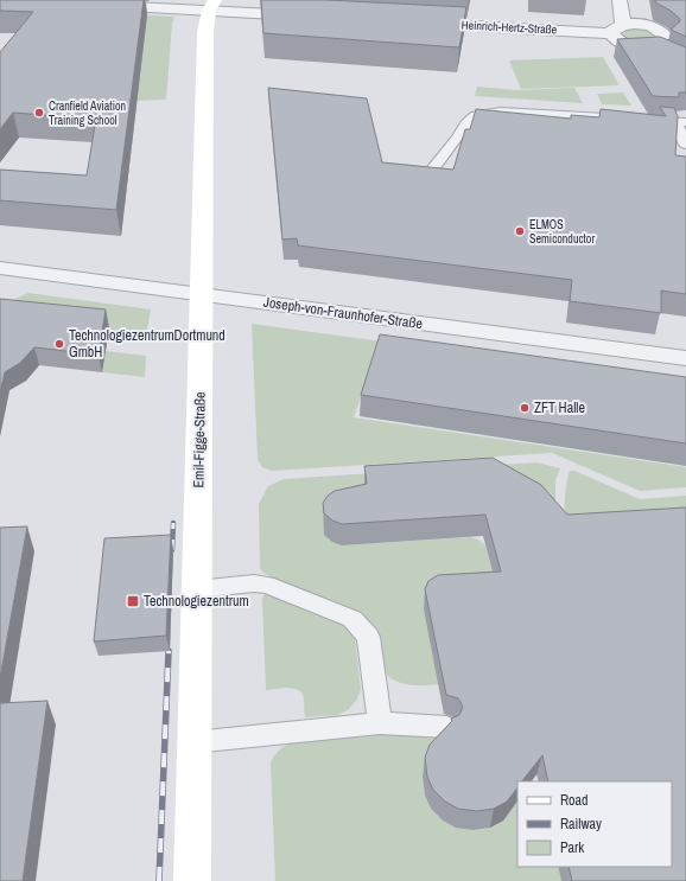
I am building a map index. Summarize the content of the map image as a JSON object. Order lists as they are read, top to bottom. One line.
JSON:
{"streets":{"street":["Heinrich-Hertz-Straße","Joseph-von-Fraunhofer-Straße","Emil-Figge-Straße"]},"crossings":[["Joseph-von-Fraunhofer-Straße","Emil-Figge-Straße"]],"places":{"other":["Cranfield Aviation Training School","ELMOS Semiconductor","TechnologiezentrumDortmund GmbH","ZFT Halle"],"transit":["Technologiezentrum"]},"legend":["Road","Railway","Park"]}
